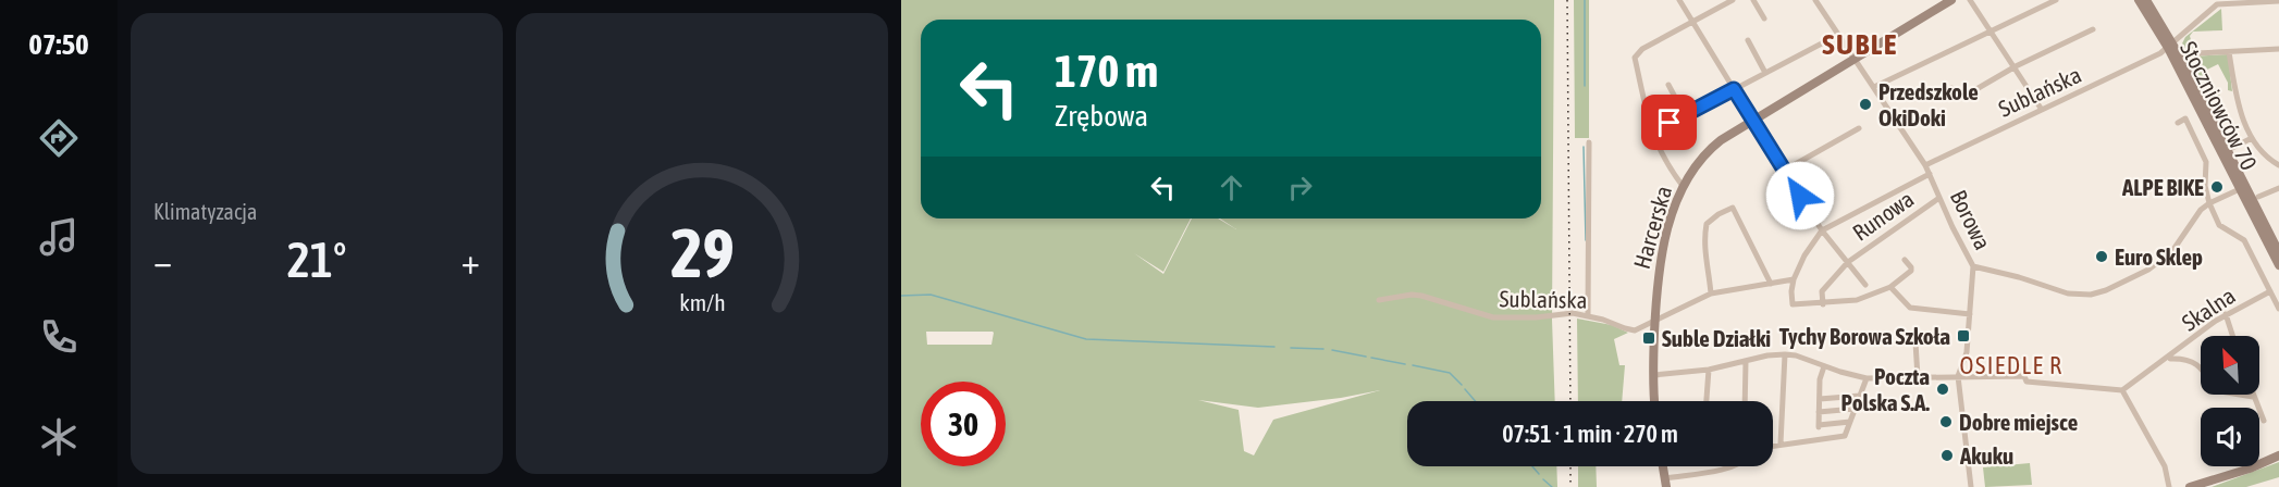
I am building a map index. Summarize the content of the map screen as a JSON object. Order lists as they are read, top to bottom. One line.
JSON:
{"streets":{"street":["Sublańska","Stoczniowców 70","Runowa","Borowa","Harcerska","Skalna"]},"crossings":[["Sublańska","Stoczniowców 70"],["Sublańska","Borowa"],["Sublańska","Harcerska"],["Runowa","Borowa"],["Runowa","Harcerska"],["Borowa","Harcerska"]],"districts":["SUBLE","OSIEDLE R"],"places":{"other":["Przedszkole OkiDoki","ALPE BIKE","Euro Sklep","Poczta Polska S.A.","Dobre miejsce","Akuku"],"transit":["Tychy Borowa Szkoła","Suble Działki"]},"north":"top left","page":{"tabs":"07:50","tile":"Klimatyzacja","turn":["170 m","Zrębowa"],"heat":["−","21°","+"],"limit":"30","trip":"07:51 · 1 min · 270 m","gauge":["29","km/h"]}}
